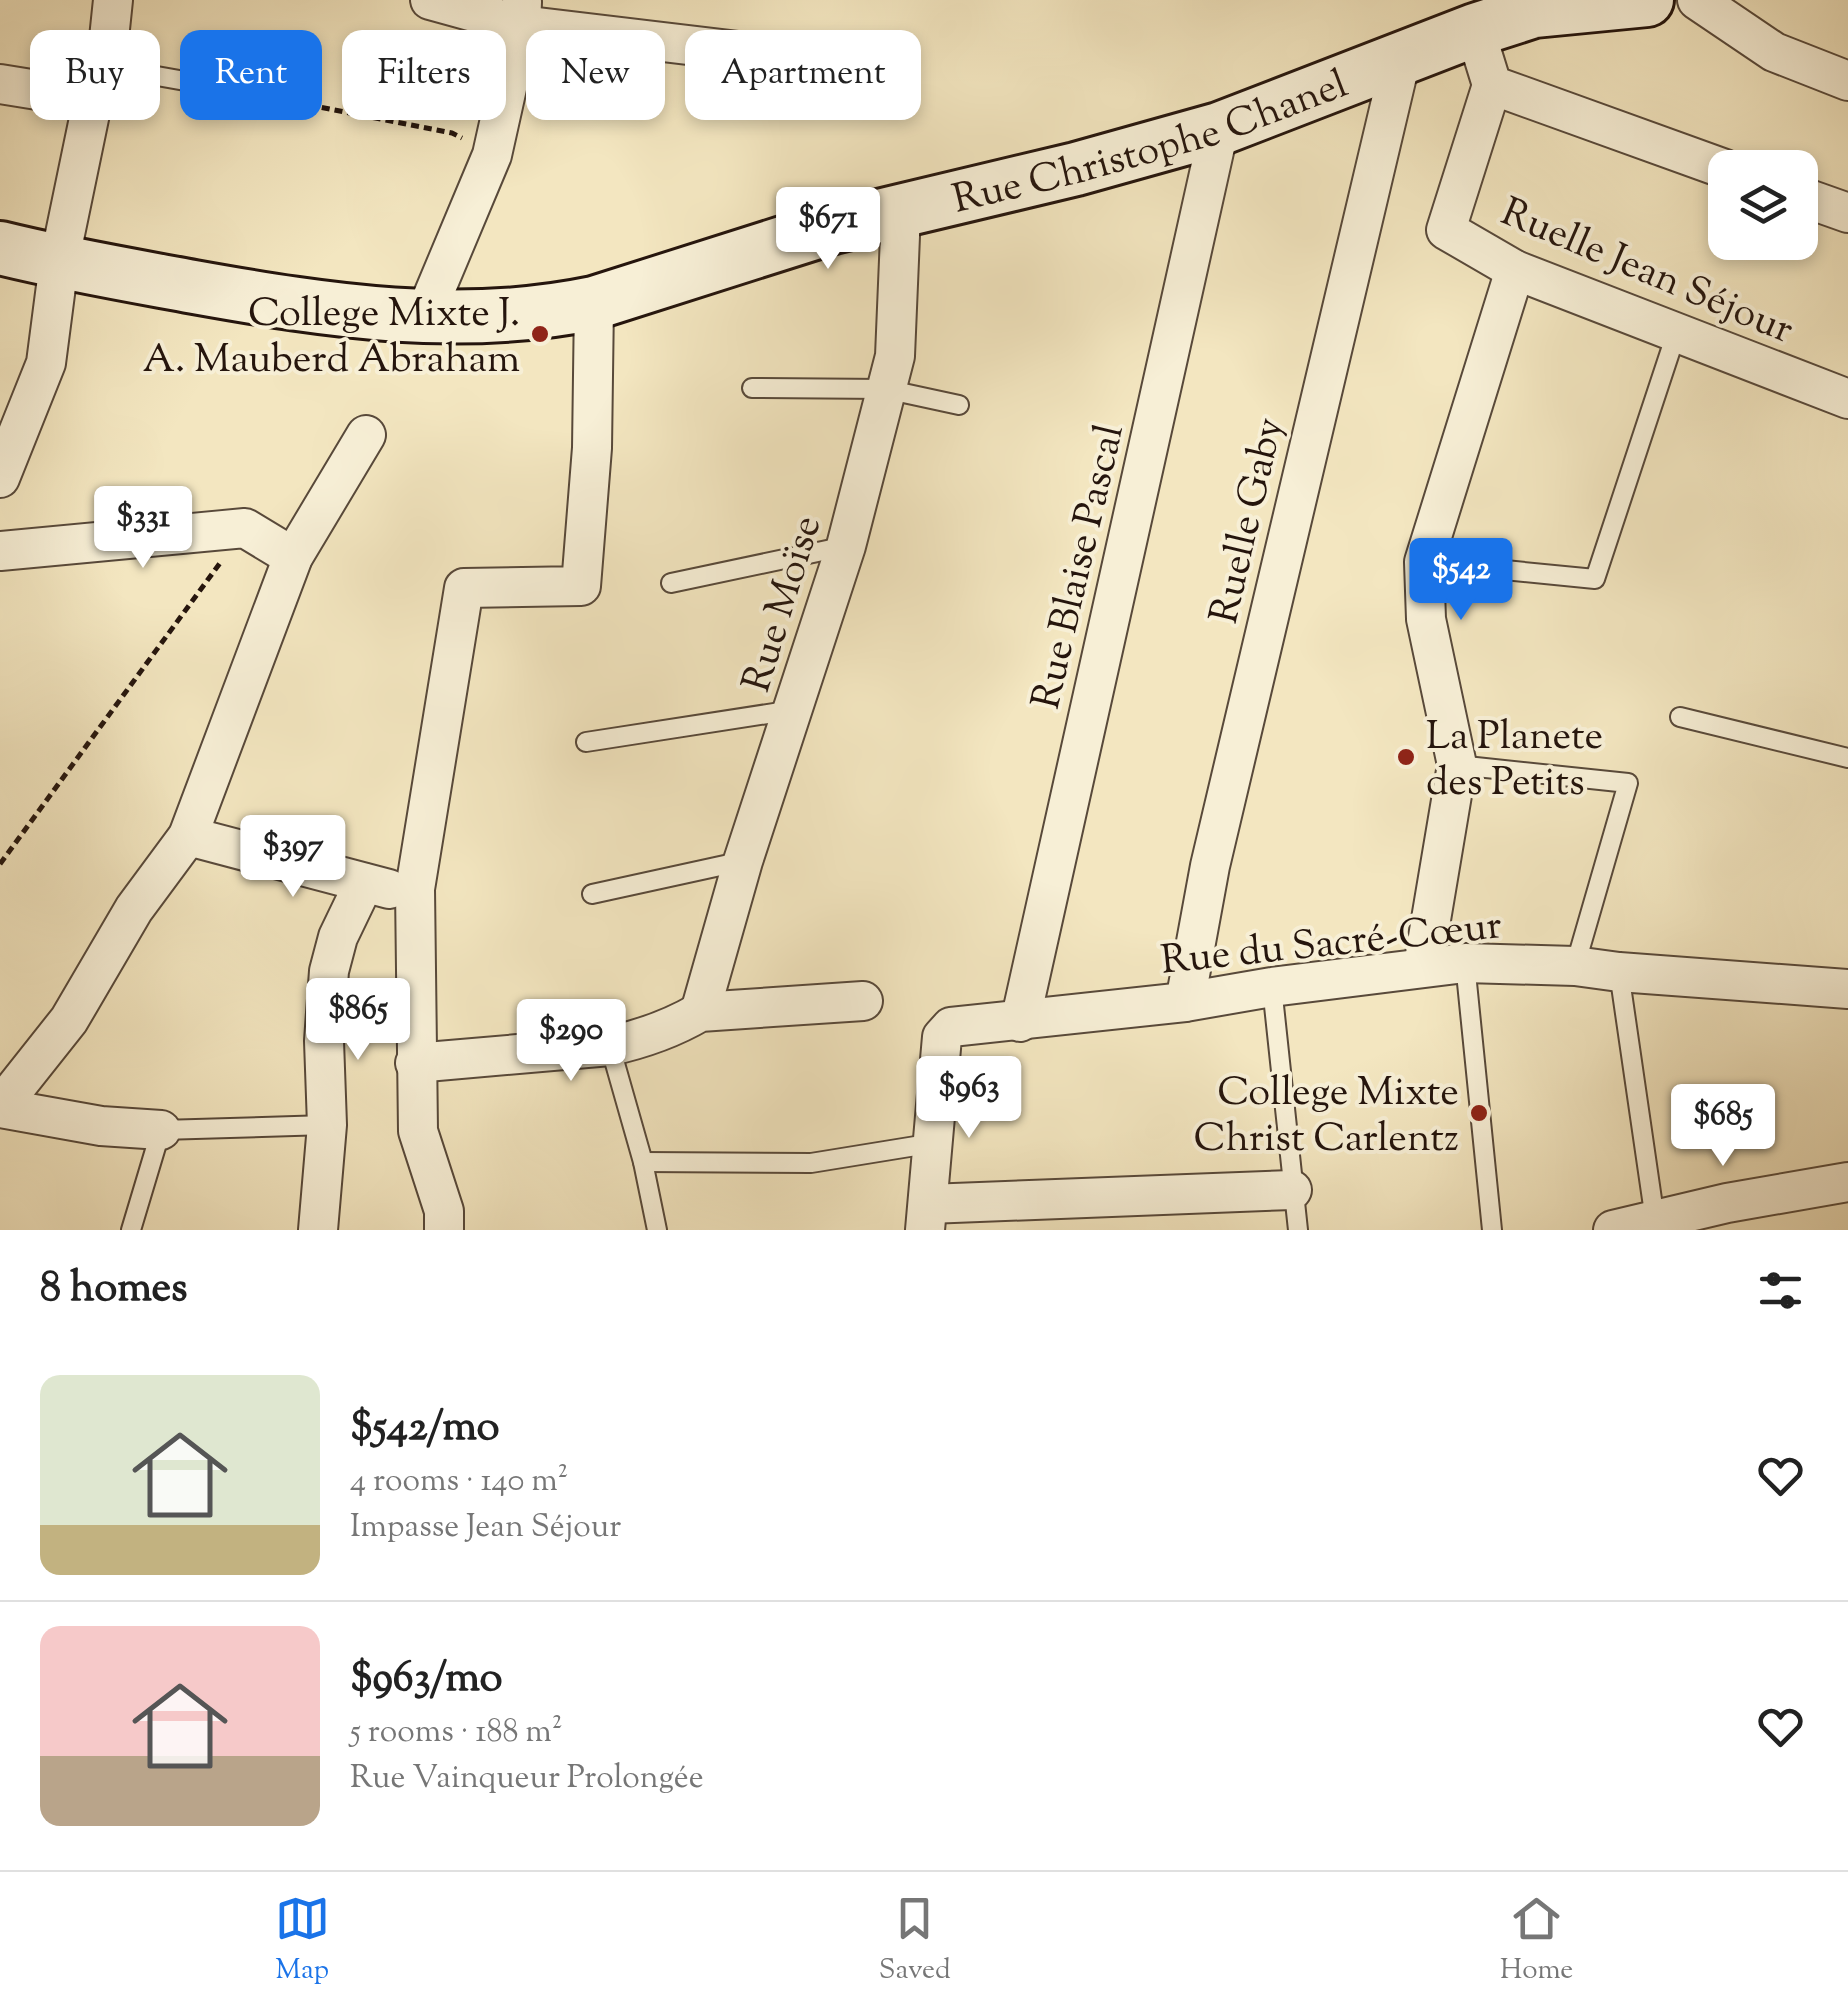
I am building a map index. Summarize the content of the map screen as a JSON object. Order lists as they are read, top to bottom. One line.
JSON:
{"streets":{"street":["Rue Christophe Chanel","Ruelle Jean Séjour","Ruelle Gaby","Rue Blaise Pascal","Rue Moïse","Rue du Sacré-Cœur"]},"crossings":[["Rue Christophe Chanel","Ruelle Gaby"],["Rue Christophe Chanel","Rue Blaise Pascal"],["Rue Christophe Chanel","Rue Moïse"],["Ruelle Gaby","Rue du Sacré-Cœur"],["Rue Blaise Pascal","Rue du Sacré-Cœur"]],"places":["College Mixte J. A. Mauberd Abraham","La Planete des Petits","College Mixte Christ Carlentz"],"page":{"chip":["Buy","Rent","Filters","New","Apartment"],"price":["$671","$331","$542","$397","$865","$290","$963","$685"],"heading":"8 homes","list":[{"name":"$542/mo","note":"4 rooms · 140 m² · Impasse Jean Séjour"},{"name":"$963/mo","note":"5 rooms · 188 m² · Rue Vainqueur Prolongée"}],"tabs":["Map","Saved","Home"]}}
